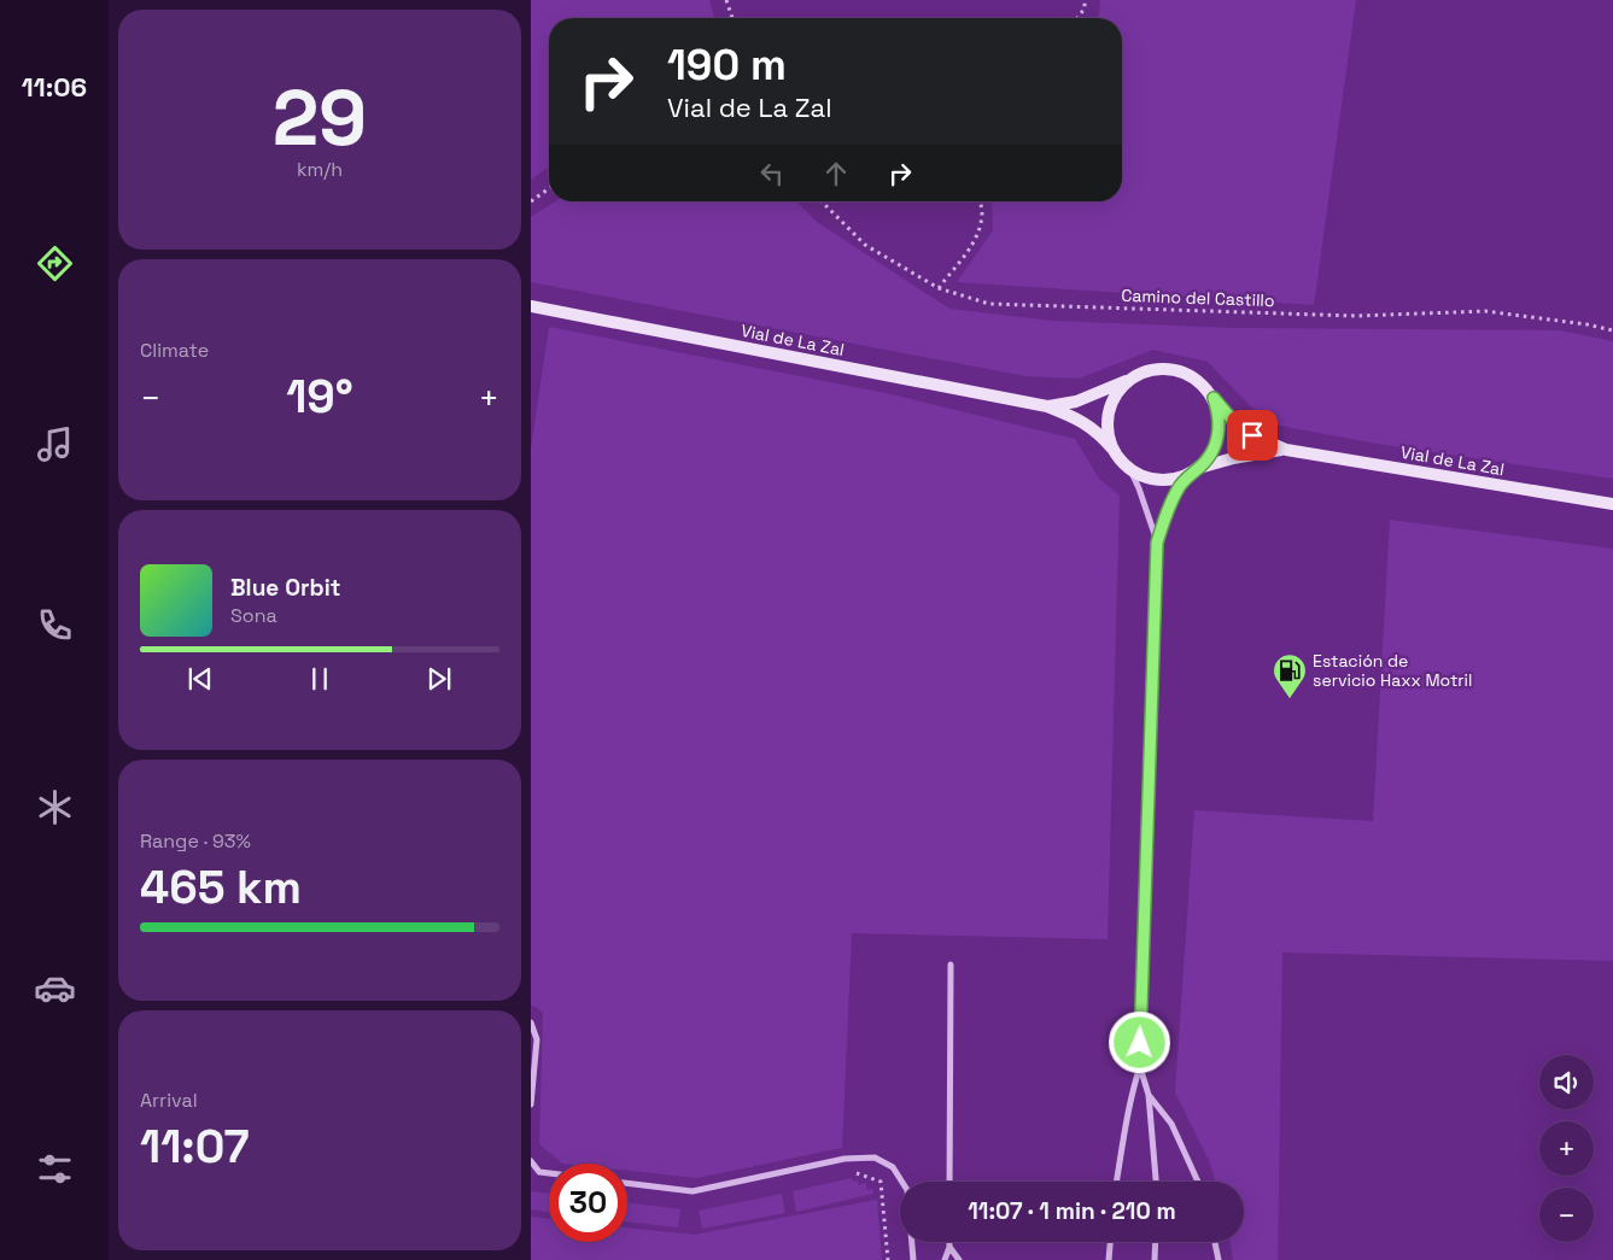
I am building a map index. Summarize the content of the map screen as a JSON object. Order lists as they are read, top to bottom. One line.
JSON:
{"streets":{"street":["Vial de La Zal"],"path":["Camino del Castillo"]},"places":{"fuel station":["Estación de servicio Haxx Motril"]},"page":{"tabs":"11:06","tile":[["29","km/h"],"Climate",["Range · 93%","465 km"],["Arrival","11:07"]],"turn":["190 m","Vial de La Zal"],"heat":["−","19°","+"],"song":["Blue Orbit","Sona"],"map_buttons":["+","−"],"limit":"30","trip":"11:07 · 1 min · 210 m"}}
